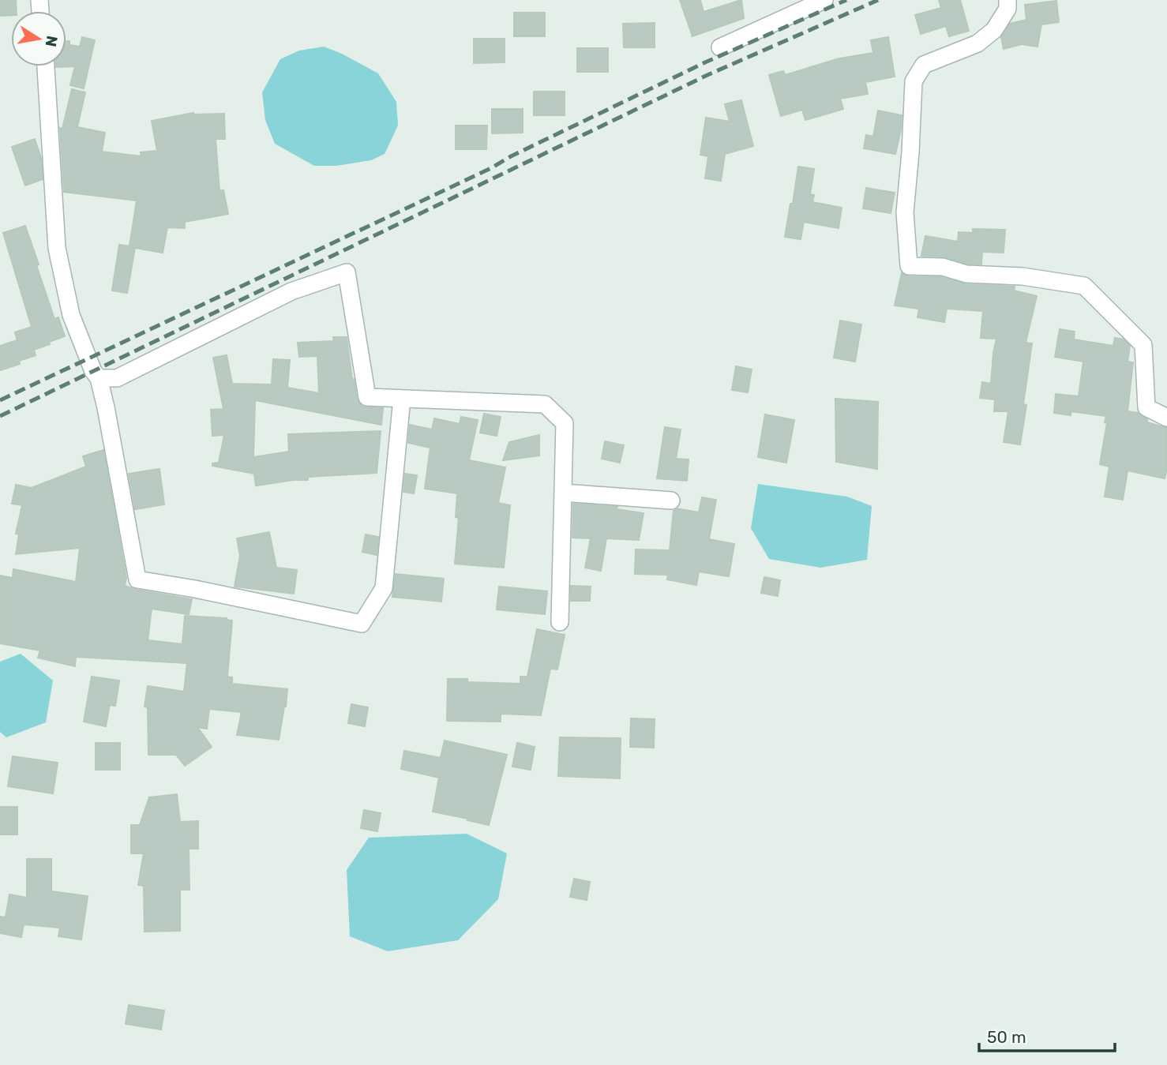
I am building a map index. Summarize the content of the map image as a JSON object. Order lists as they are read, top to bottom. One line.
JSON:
{"scale_bar":"50 m","north":"right"}
